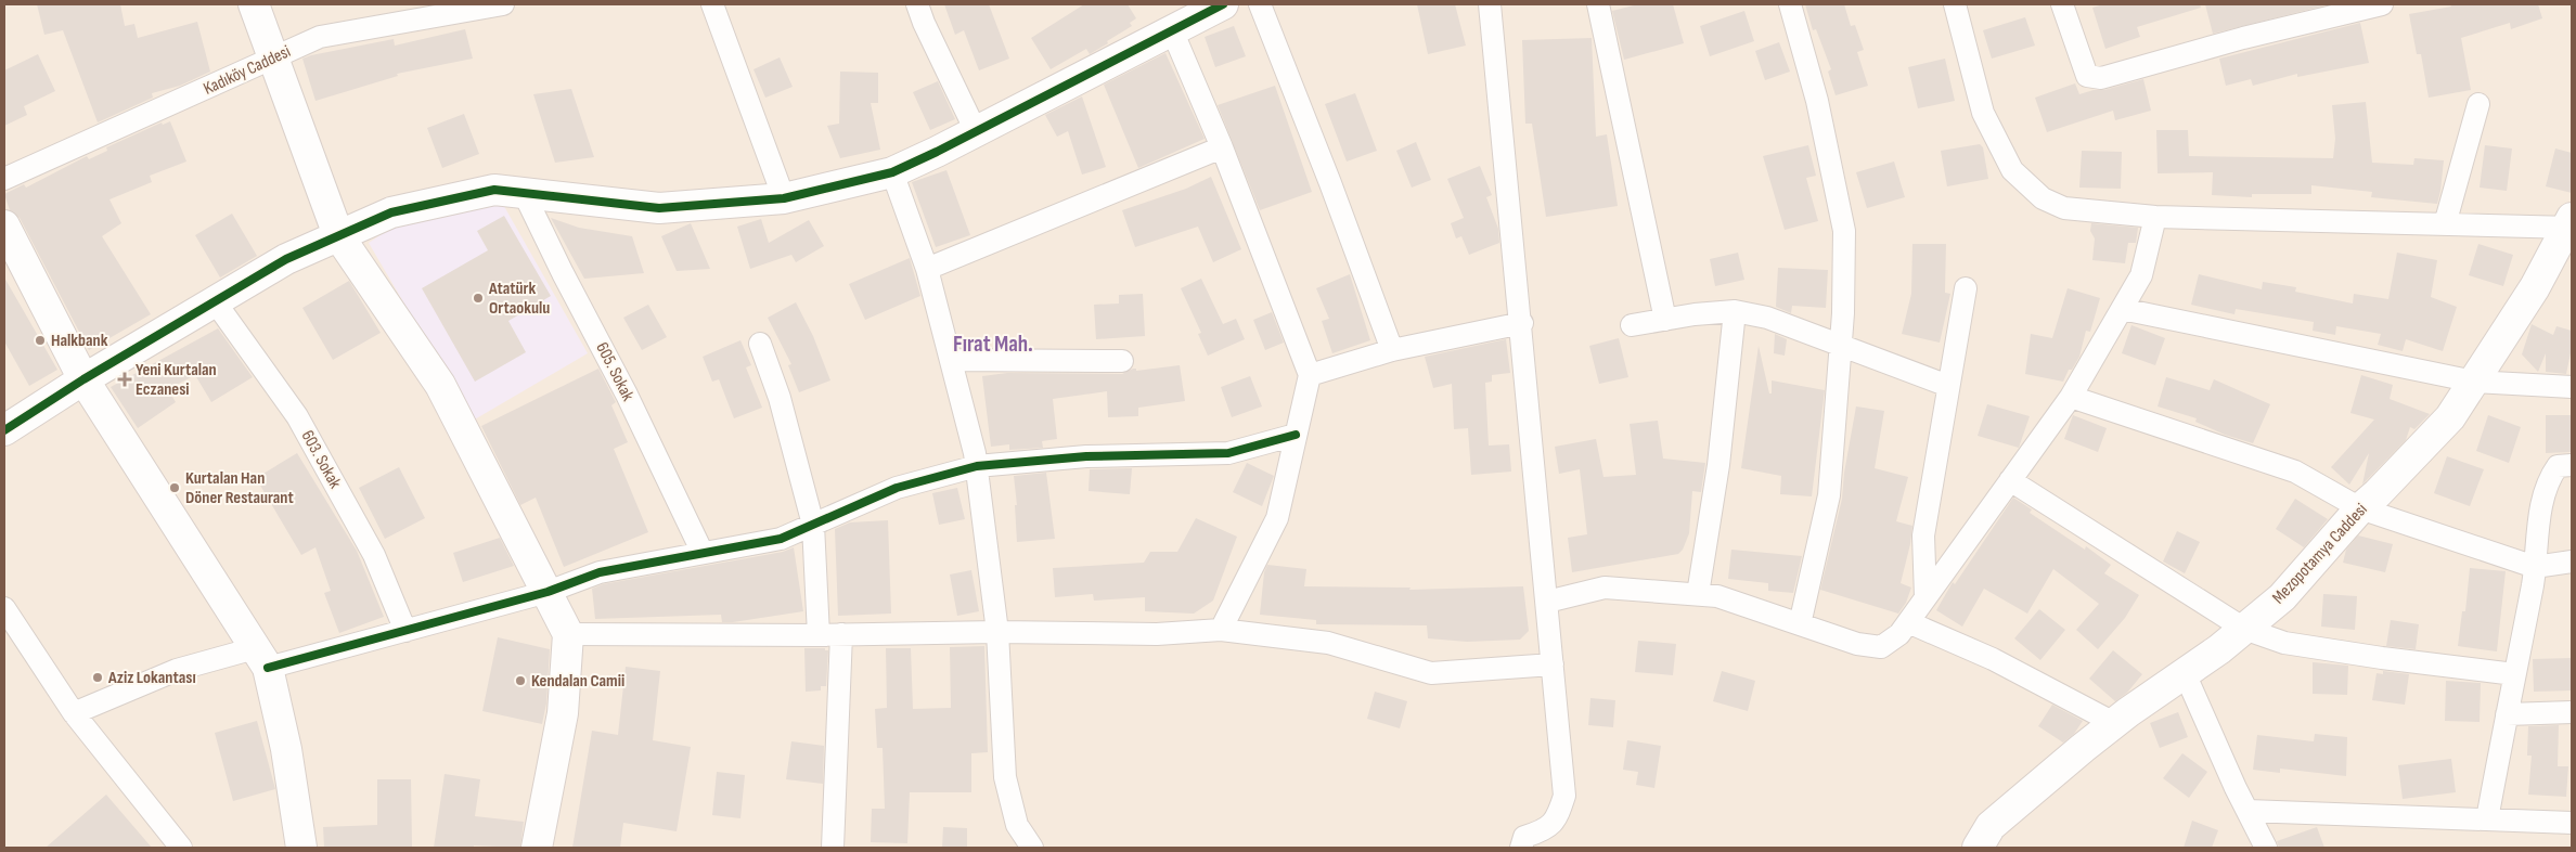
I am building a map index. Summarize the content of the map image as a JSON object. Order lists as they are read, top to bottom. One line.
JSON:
{"streets":{"street":["Kadıköy Caddesi","605. Sokak","603. Sokak","Mezopotamya Caddesi"]},"districts":["Fırat Mah."],"places":{"other":["Atatürk Ortaokulu","Halkbank","Kurtalan Han Döner Restaurant","Aziz Lokantası","Kendalan Camii"],"health":["Yeni Kurtalan Eczanesi"]}}
